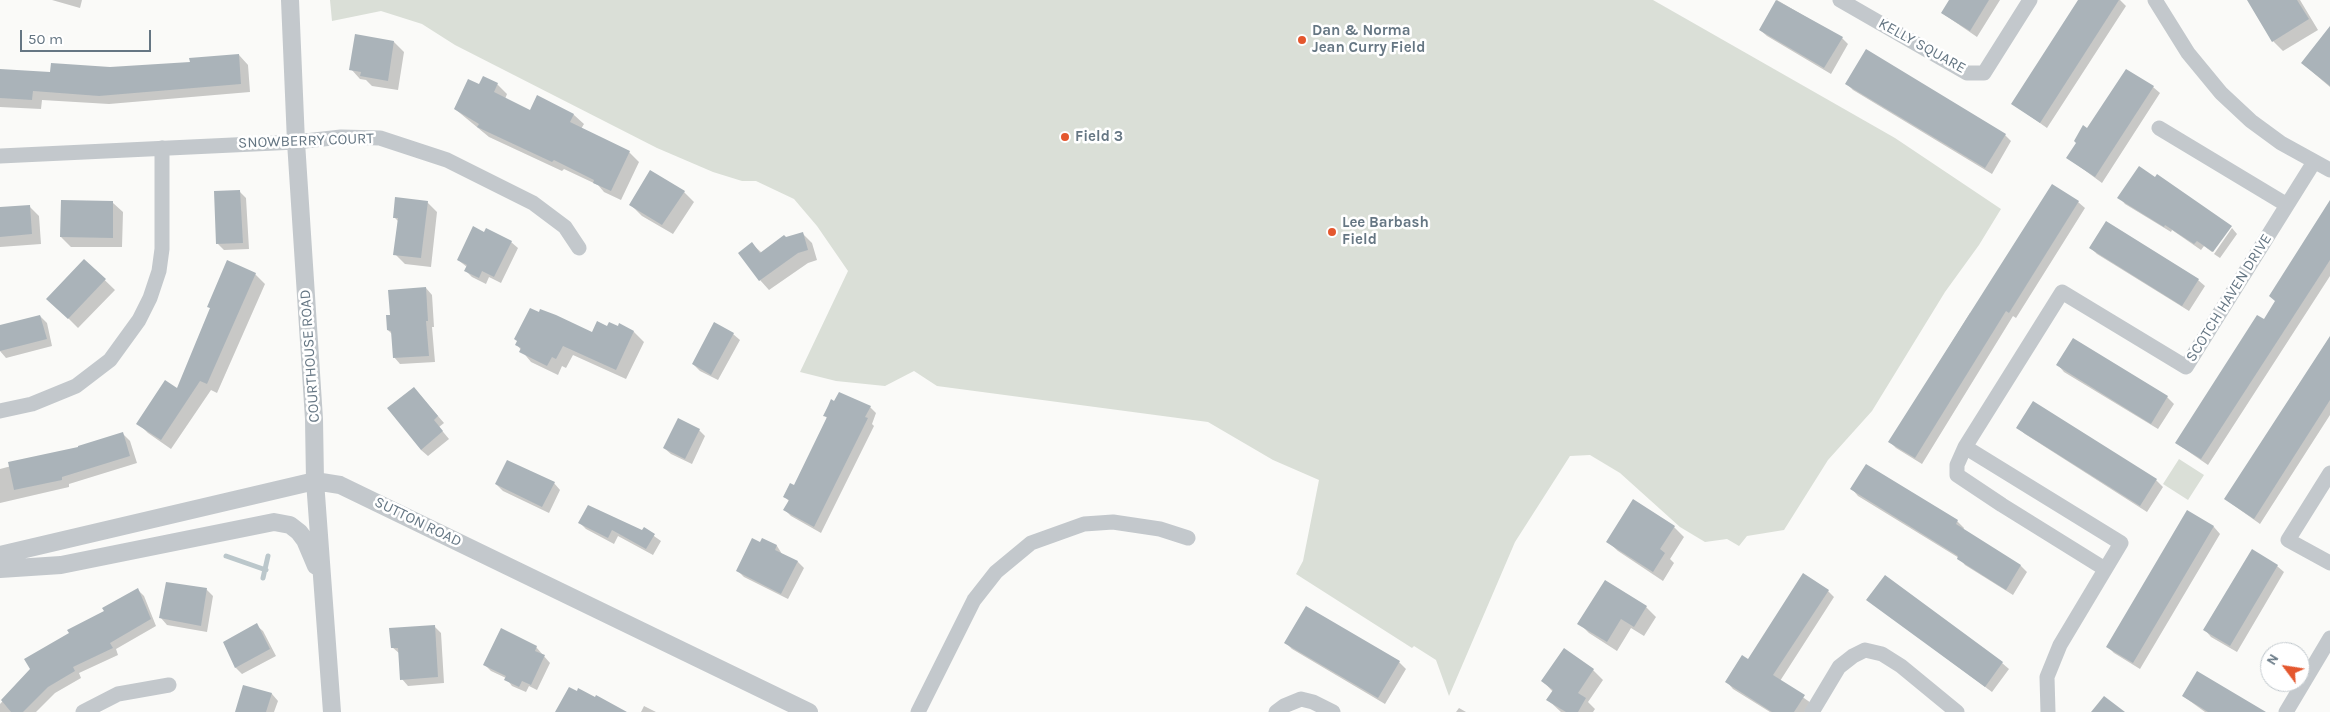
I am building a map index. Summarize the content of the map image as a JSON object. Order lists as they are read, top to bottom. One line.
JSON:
{"streets":{"street":["KELLY SQUARE","SNOWBERRY COURT","SCOTCH HAVEN DRIVE","COURTHOUSE ROAD","SUTTON ROAD"]},"crossings":[["SNOWBERRY COURT","COURTHOUSE ROAD"],["COURTHOUSE ROAD","SUTTON ROAD"]],"places":["Dan & Norma Jean Curry Field","Field 3","Lee Barbash Field"],"scale_bar":"50 m","north":"top left"}
